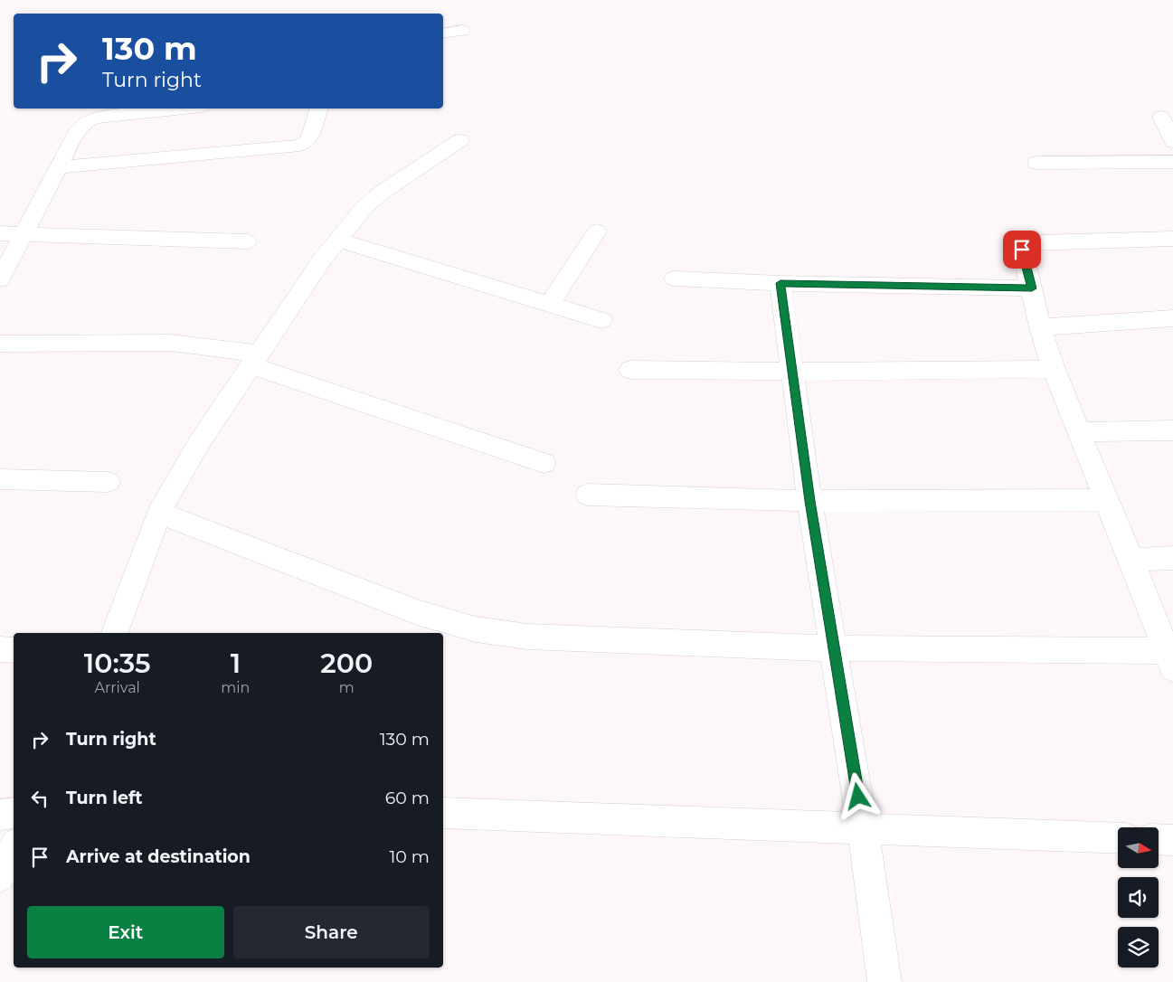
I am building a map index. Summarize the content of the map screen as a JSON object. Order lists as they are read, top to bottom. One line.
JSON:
{"north":"right","page":{"turn":["130 m","Turn right"],"eta":["10:35","Arrival","1","min","200","m"],"list":[{"name":"Turn right","value":"130 m"},{"name":"Turn left","value":"60 m"},{"name":"Arrive at destination","value":"10 m"}],"buttons":["Exit","Share"]}}
